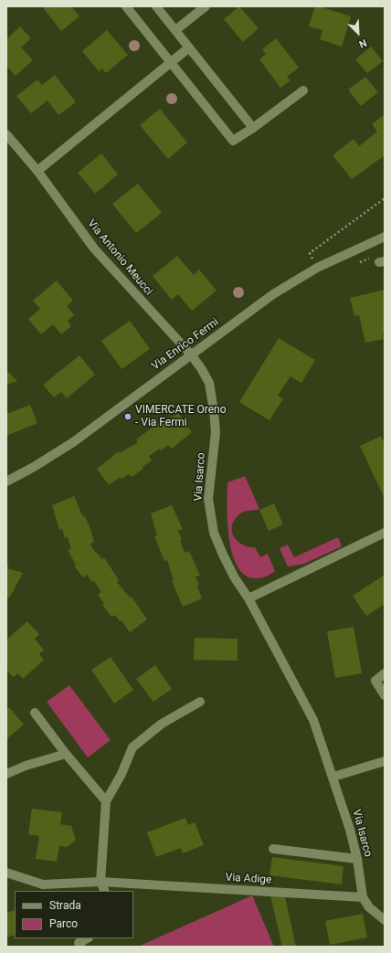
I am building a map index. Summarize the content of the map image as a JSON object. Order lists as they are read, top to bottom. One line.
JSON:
{"streets":{"street":["Via Antonio Meucci","Via Enrico Fermi","Via Isarco","Via Adige"]},"crossings":[["Via Antonio Meucci","Via Enrico Fermi"],["Via Antonio Meucci","Via Isarco"],["Via Enrico Fermi","Via Isarco"],["Via Isarco","Via Adige"]],"places":["VIMERCATE Oreno - Via Fermi"],"legend":["Strada","Parco"],"north":"bottom right"}
